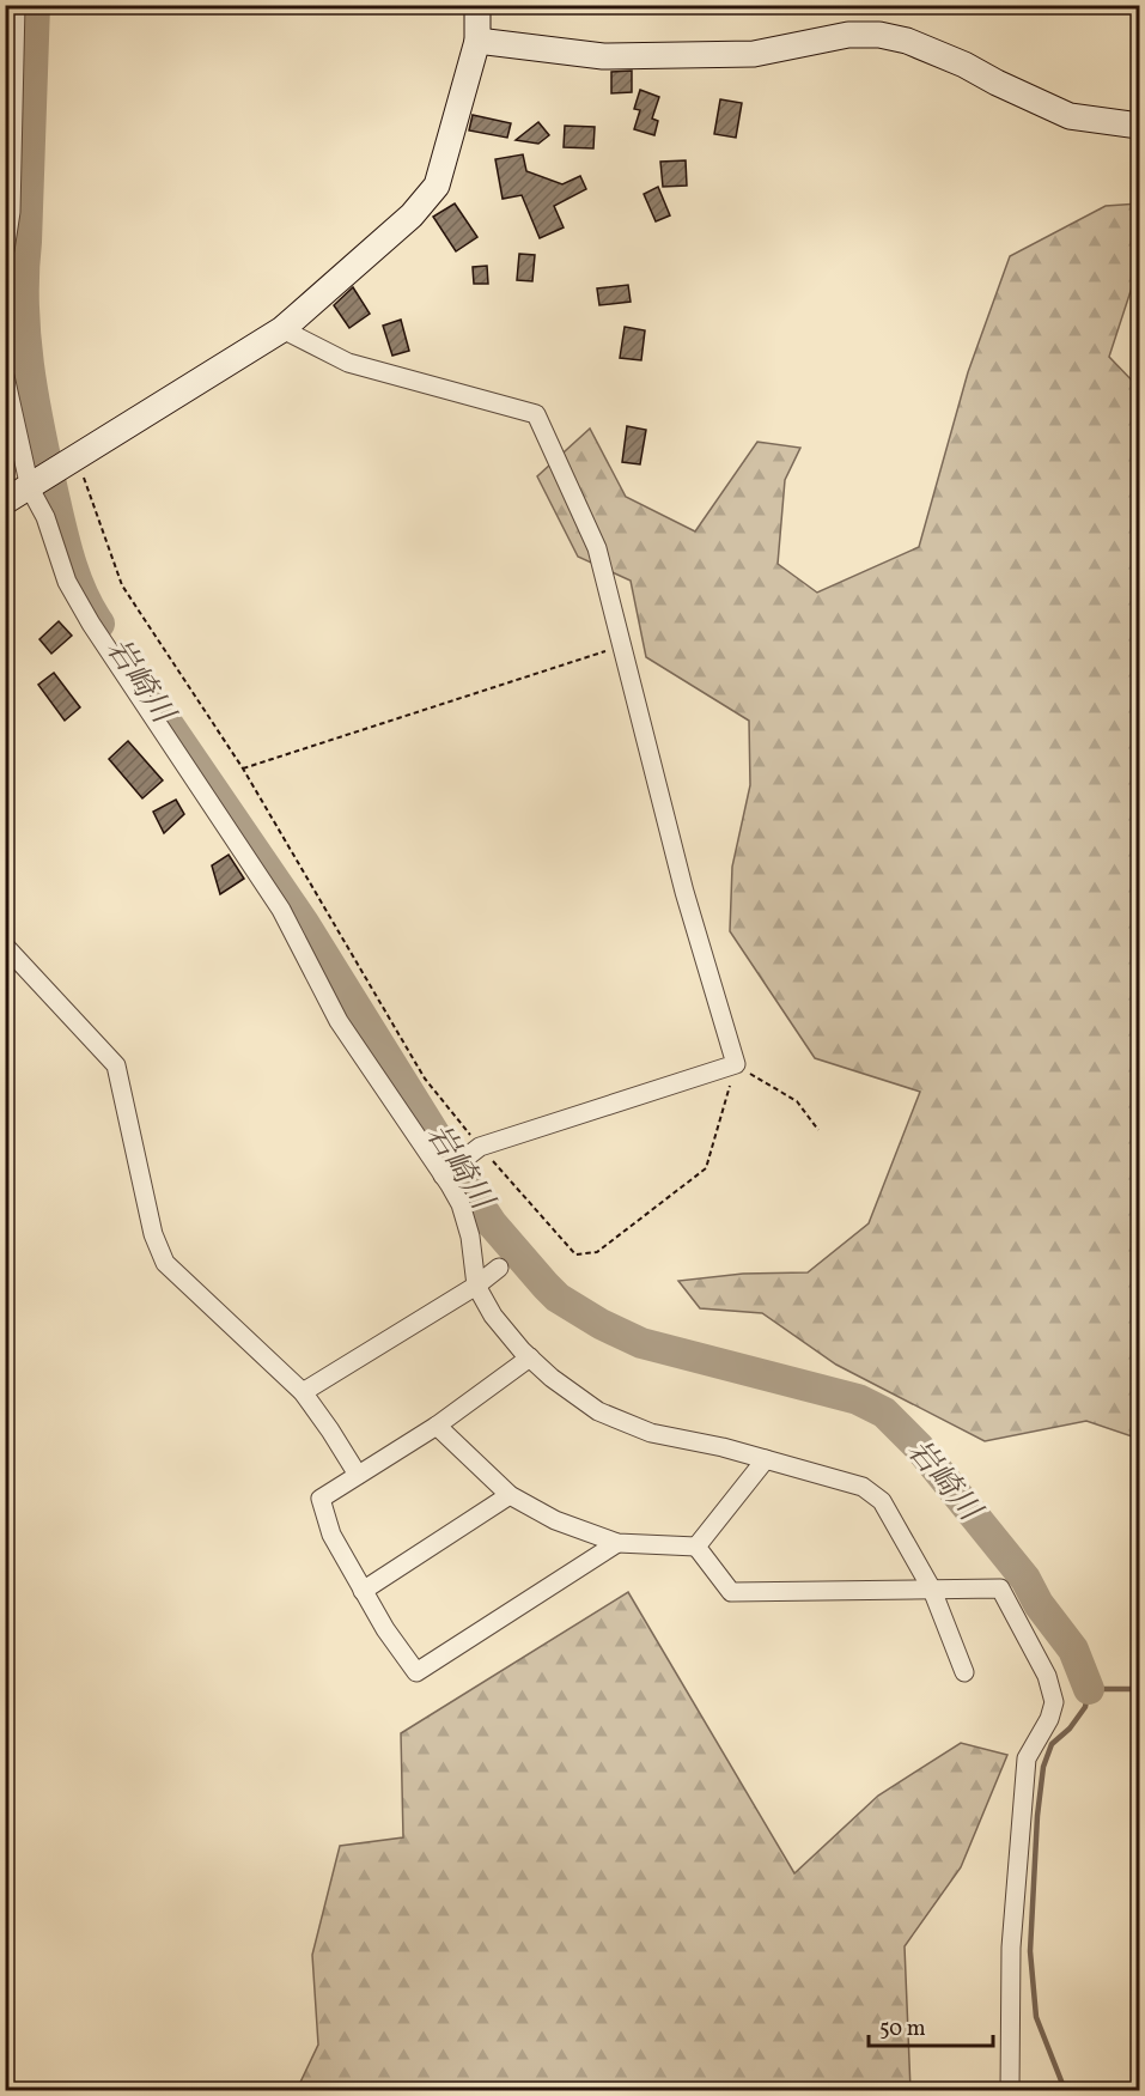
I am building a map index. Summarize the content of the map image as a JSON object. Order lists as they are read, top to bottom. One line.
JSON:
{"water":["岩崎川"],"scale_bar":"50 m"}
